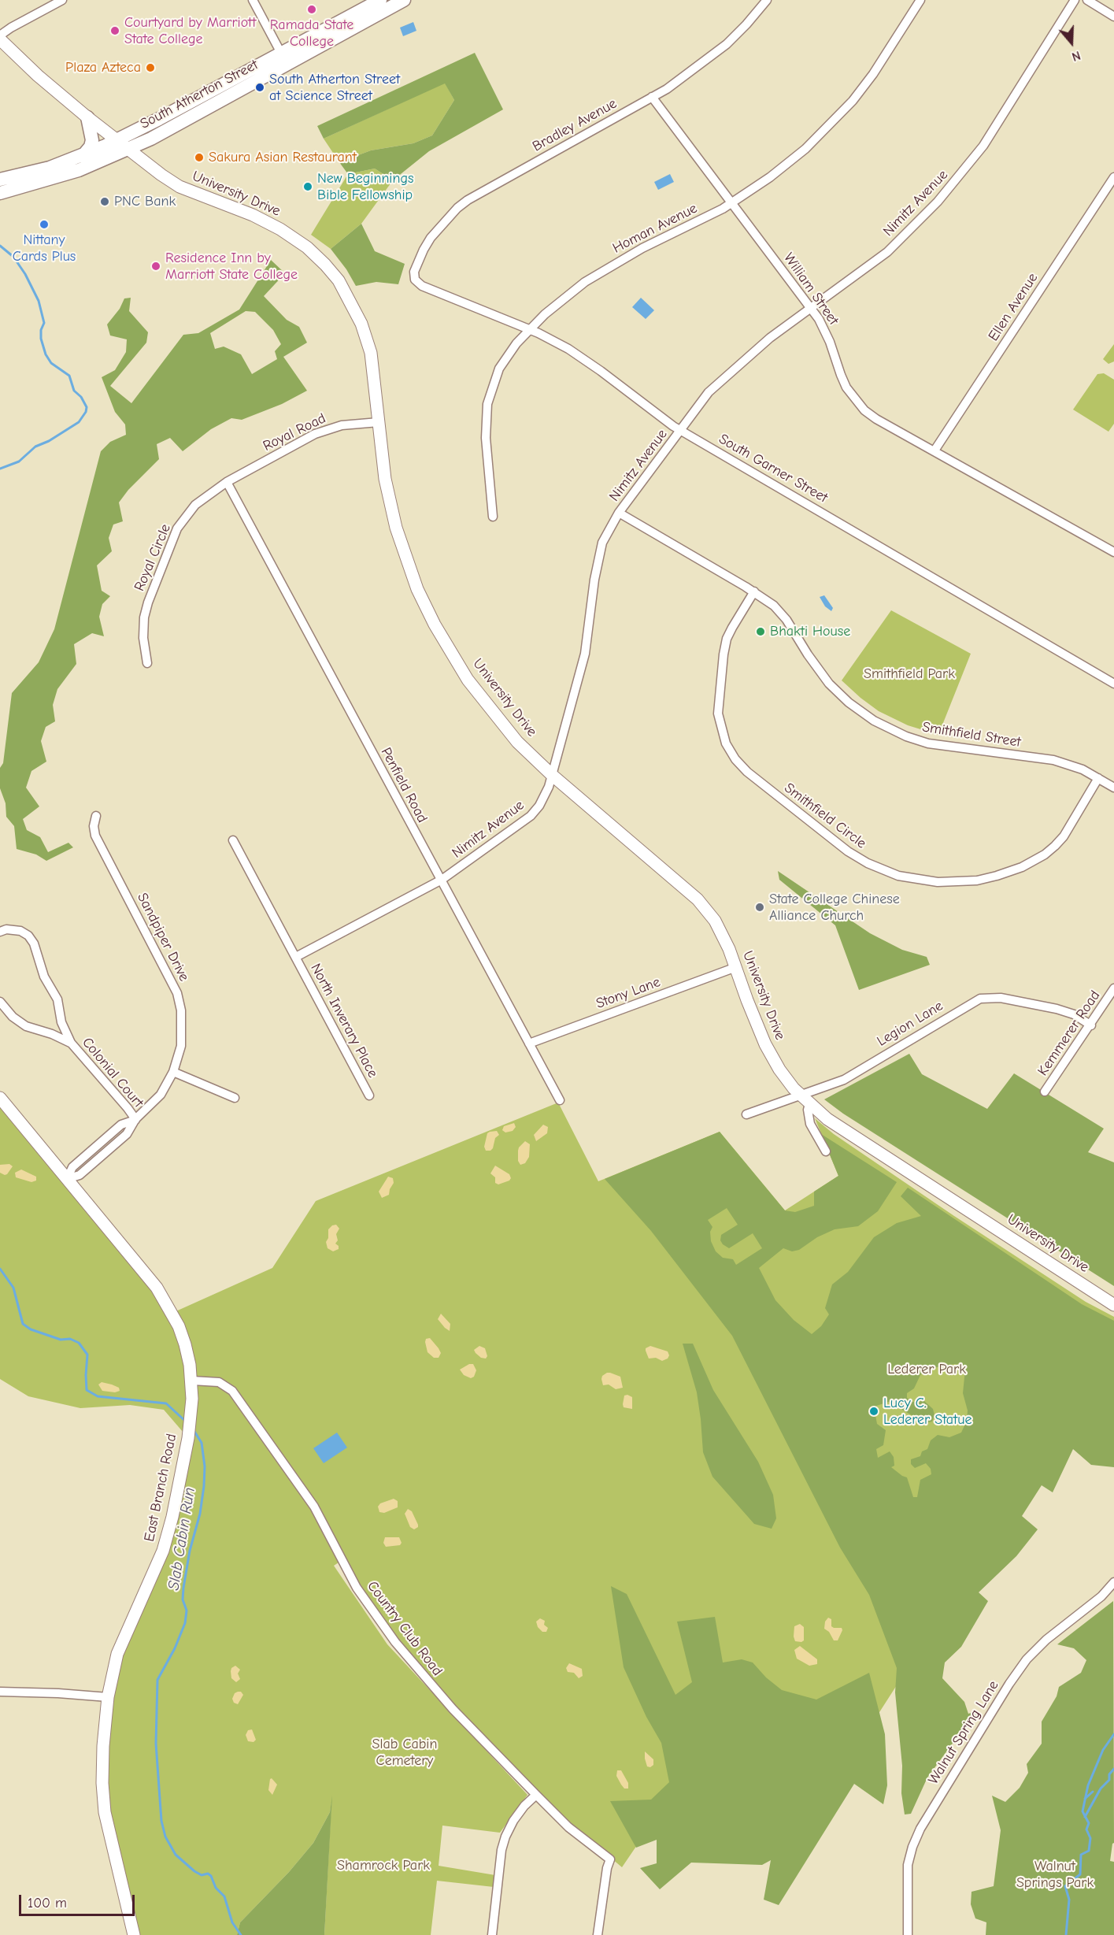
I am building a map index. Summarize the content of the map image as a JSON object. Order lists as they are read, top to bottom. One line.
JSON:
{"streets":{"main road":["South Atherton Street","University Drive","East Branch Road"],"street":["Bradley Avenue","Nimitz Avenue","Homan Avenue","William Street","Ellen Avenue","Royal Road","South Garner Street","Royal Circle","Smithfield Street","Penfield Road","Smithfield Circle","Sandpiper Drive","Stony Lane","North Inverary Place","Legion Lane","Kemmerer Road","Colonial Court","Country Club Road","Walnut Spring Lane"]},"crossings":[["South Atherton Street","University Drive"],["Bradley Avenue","William Street"],["Bradley Avenue","South Garner Street"],["University Drive","Nimitz Avenue"],["University Drive","Royal Road"],["University Drive","Stony Lane"],["University Drive","Legion Lane"],["Nimitz Avenue","William Street"],["Nimitz Avenue","South Garner Street"],["Nimitz Avenue","Smithfield Street"],["Nimitz Avenue","Penfield Road"],["Nimitz Avenue","North Inverary Place"],["Homan Avenue","William Street"],["Homan Avenue","South Garner Street"],["William Street","Ellen Avenue"],["Royal Road","Royal Circle"],["Royal Road","Penfield Road"],["Royal Circle","Penfield Road"],["Smithfield Street","Smithfield Circle"],["Penfield Road","Stony Lane"],["Sandpiper Drive","Colonial Court"],["Sandpiper Drive","East Branch Road"],["Legion Lane","Kemmerer Road"],["East Branch Road","Country Club Road"]],"water":["Slab Cabin Run"],"parks":["Smithfield Park","Lederer Park","Slab Cabin Cemetery","Shamrock Park","Walnut Springs Park"],"places":["Ramada State College","Courtyard by Marriott State College","Plaza Azteca","South Atherton Street at Science Street","Sakura Asian Restaurant","New Beginnings Bible Fellowship","PNC Bank","Nittany Cards Plus","Residence Inn by Marriott State College","Bhakti House","State College Chinese Alliance Church","Lucy C. Lederer Statue"],"scale_bar":"100 m","north":"bottom"}
